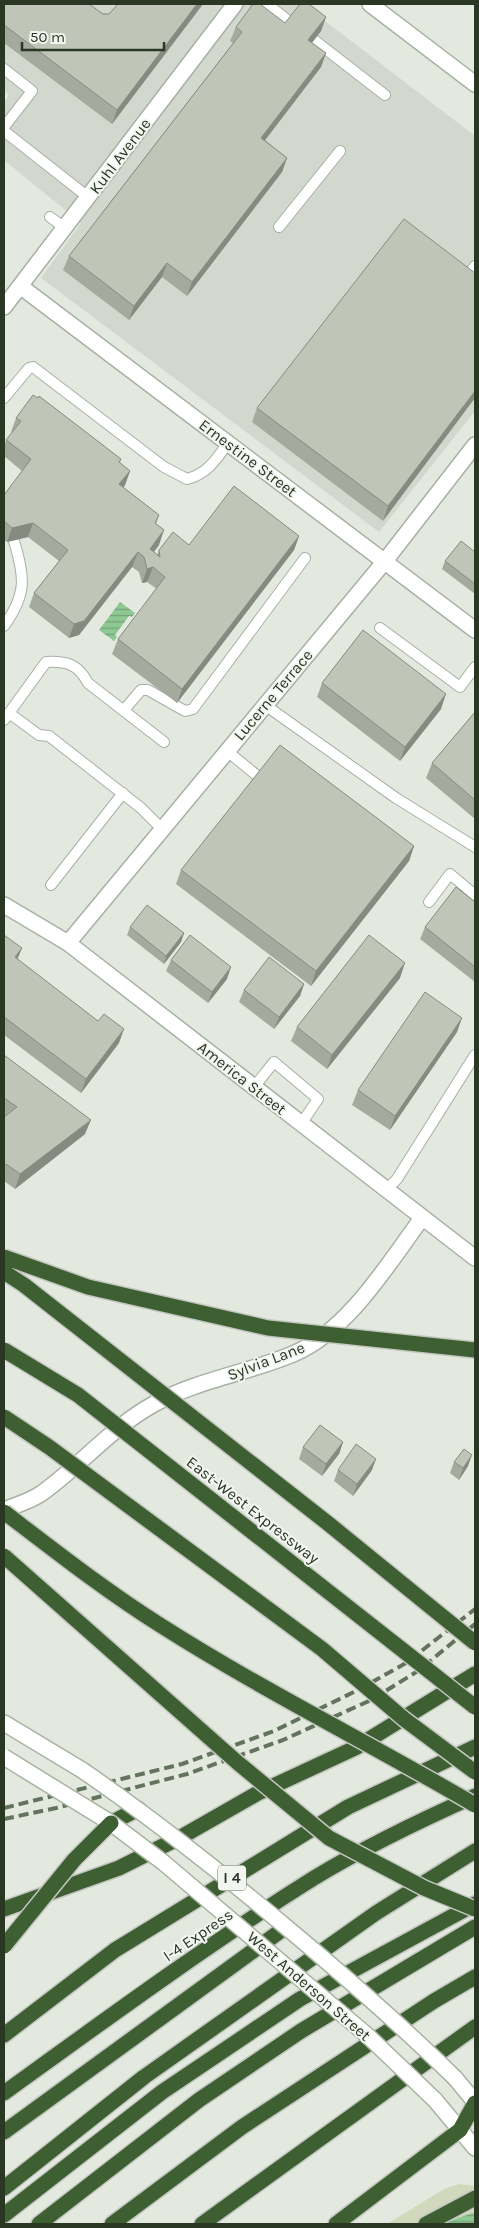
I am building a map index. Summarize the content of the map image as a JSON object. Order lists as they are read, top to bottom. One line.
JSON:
{"streets":{"highway":["East-West Expressway","I 4","I-4 Express"],"street":["Kuhl Avenue","Ernestine Street","Lucerne Terrace","America Street","Sylvia Lane","West Anderson Street"]},"crossings":[["Kuhl Avenue","Ernestine Street"],["Ernestine Street","Lucerne Terrace"],["Lucerne Terrace","America Street"],["America Street","Sylvia Lane"]],"scale_bar":"50 m"}
